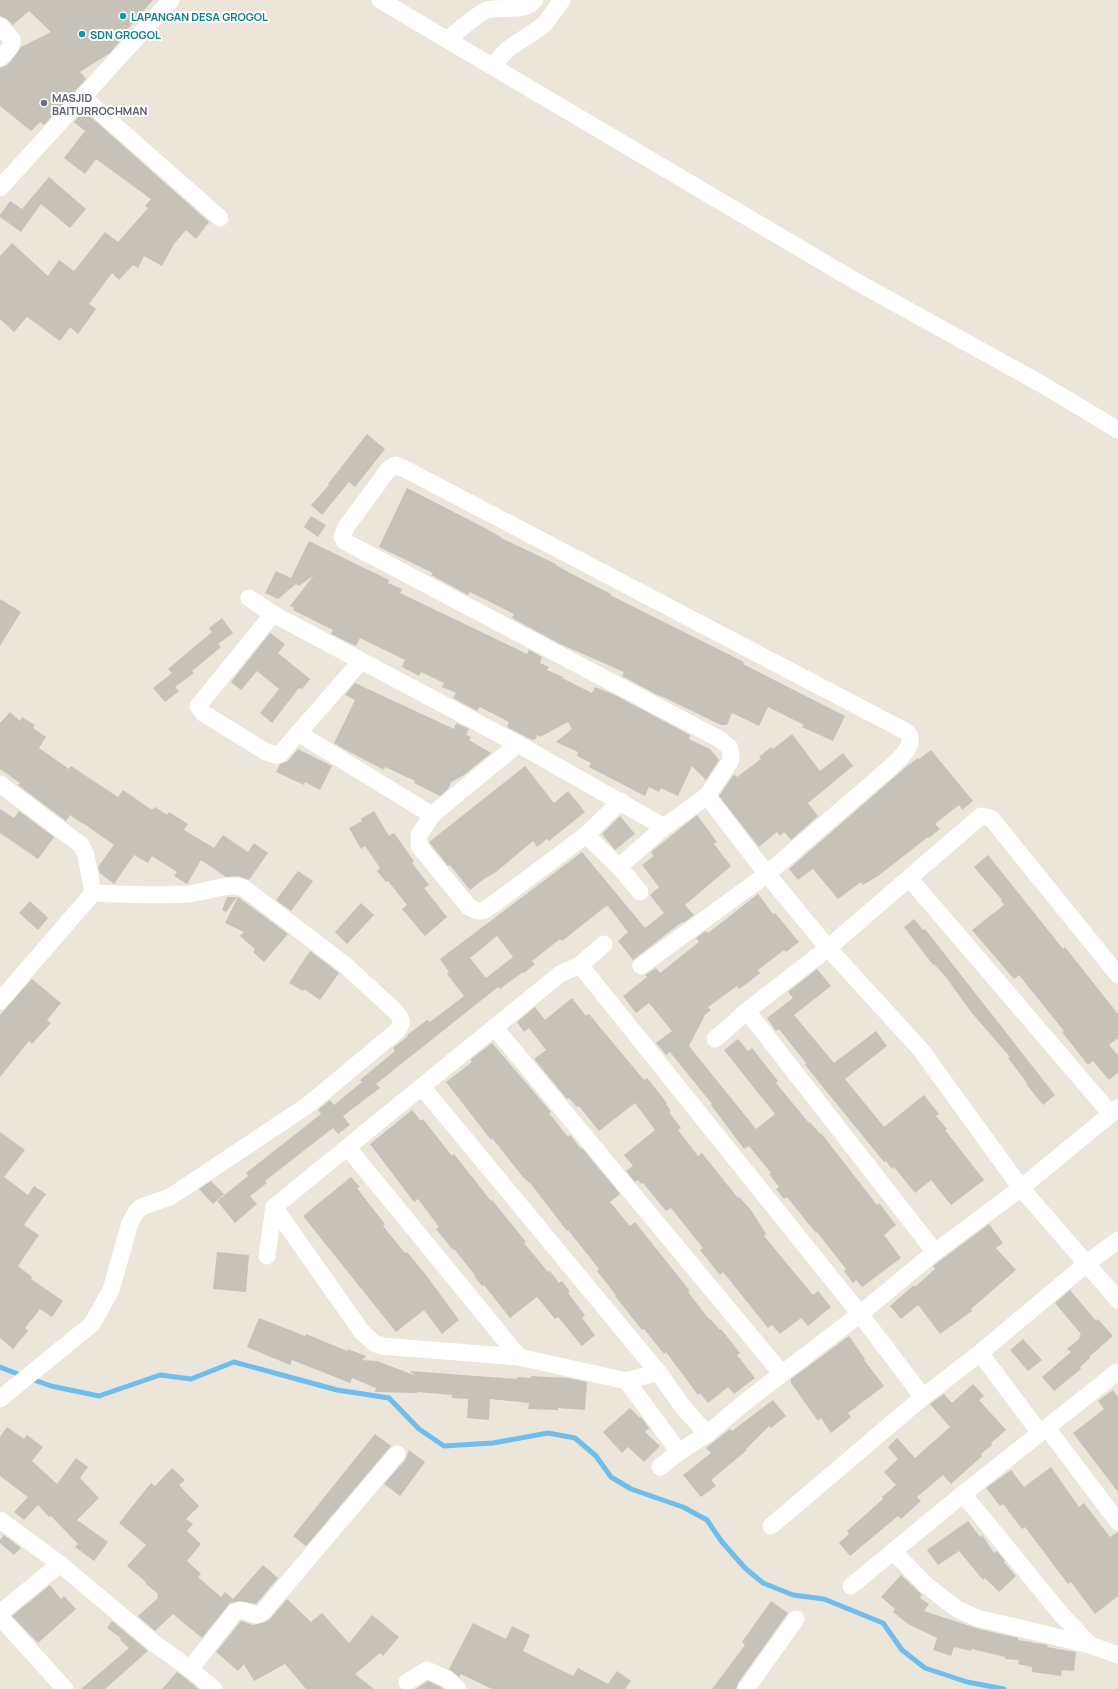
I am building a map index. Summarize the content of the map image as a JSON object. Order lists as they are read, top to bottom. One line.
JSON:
{"places":["LAPANGAN DESA GROGOL","SDN GROGOL","MASJID BAITURROCHMAN"]}
